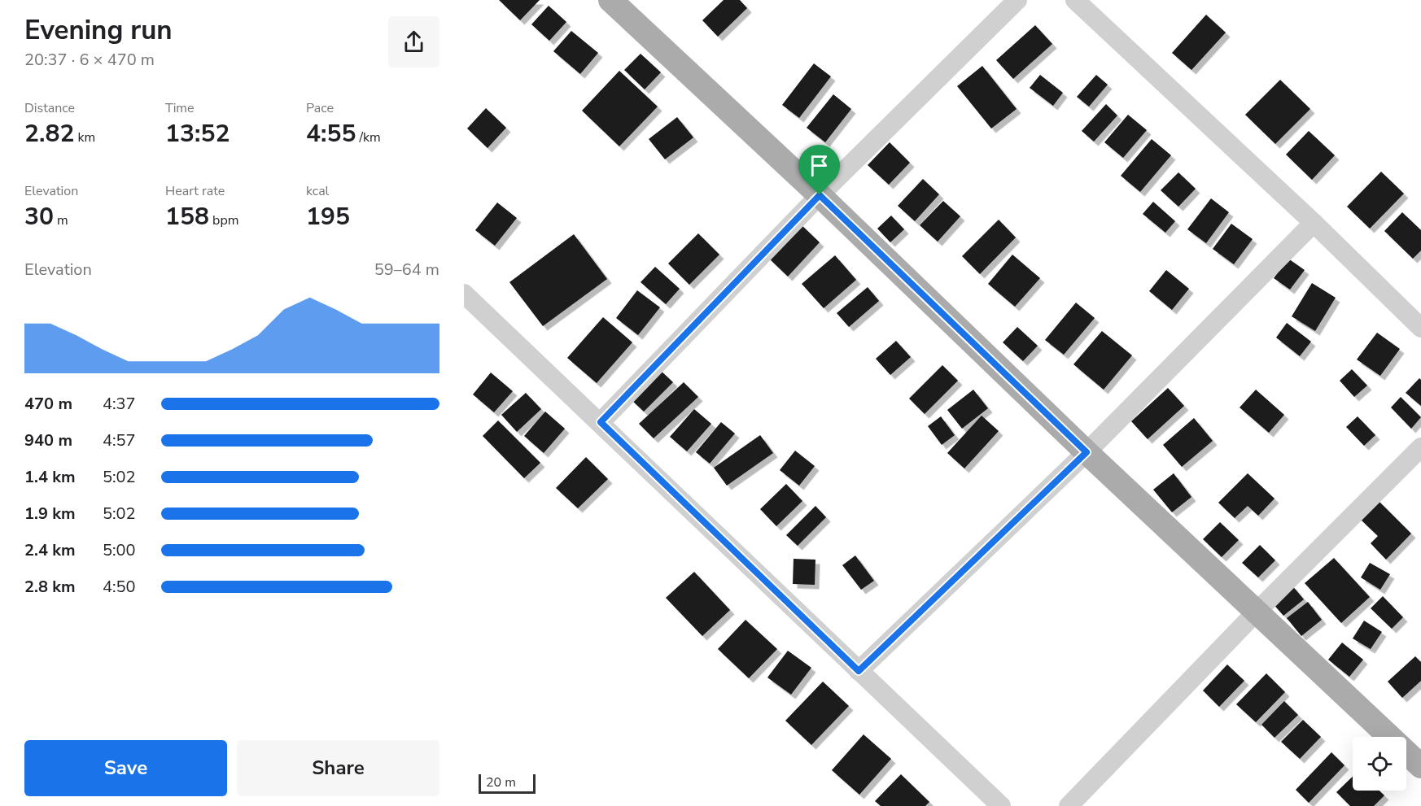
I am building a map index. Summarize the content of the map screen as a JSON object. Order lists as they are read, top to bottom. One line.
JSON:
{"scale_bar":"20 m","page":{"heading":["Evening run","20:37 · 6 × 470 m"],"stats":[["Distance","2.82 km"],["Time","13:52"],["Pace","4:55 /km"],["Elevation","30 m"],["Heart rate","158 bpm"],["kcal","195"]],"chart":["Elevation","59–64 m"],"list":[{"name":"470 m","note":"4:37"},{"name":"940 m","note":"4:57"},{"name":"1.4 km","note":"5:02"},{"name":"1.9 km","note":"5:02"},{"name":"2.4 km","note":"5:00"},{"name":"2.8 km","note":"4:50"}],"buttons":["Save","Share"],"scale":"20 m"}}
